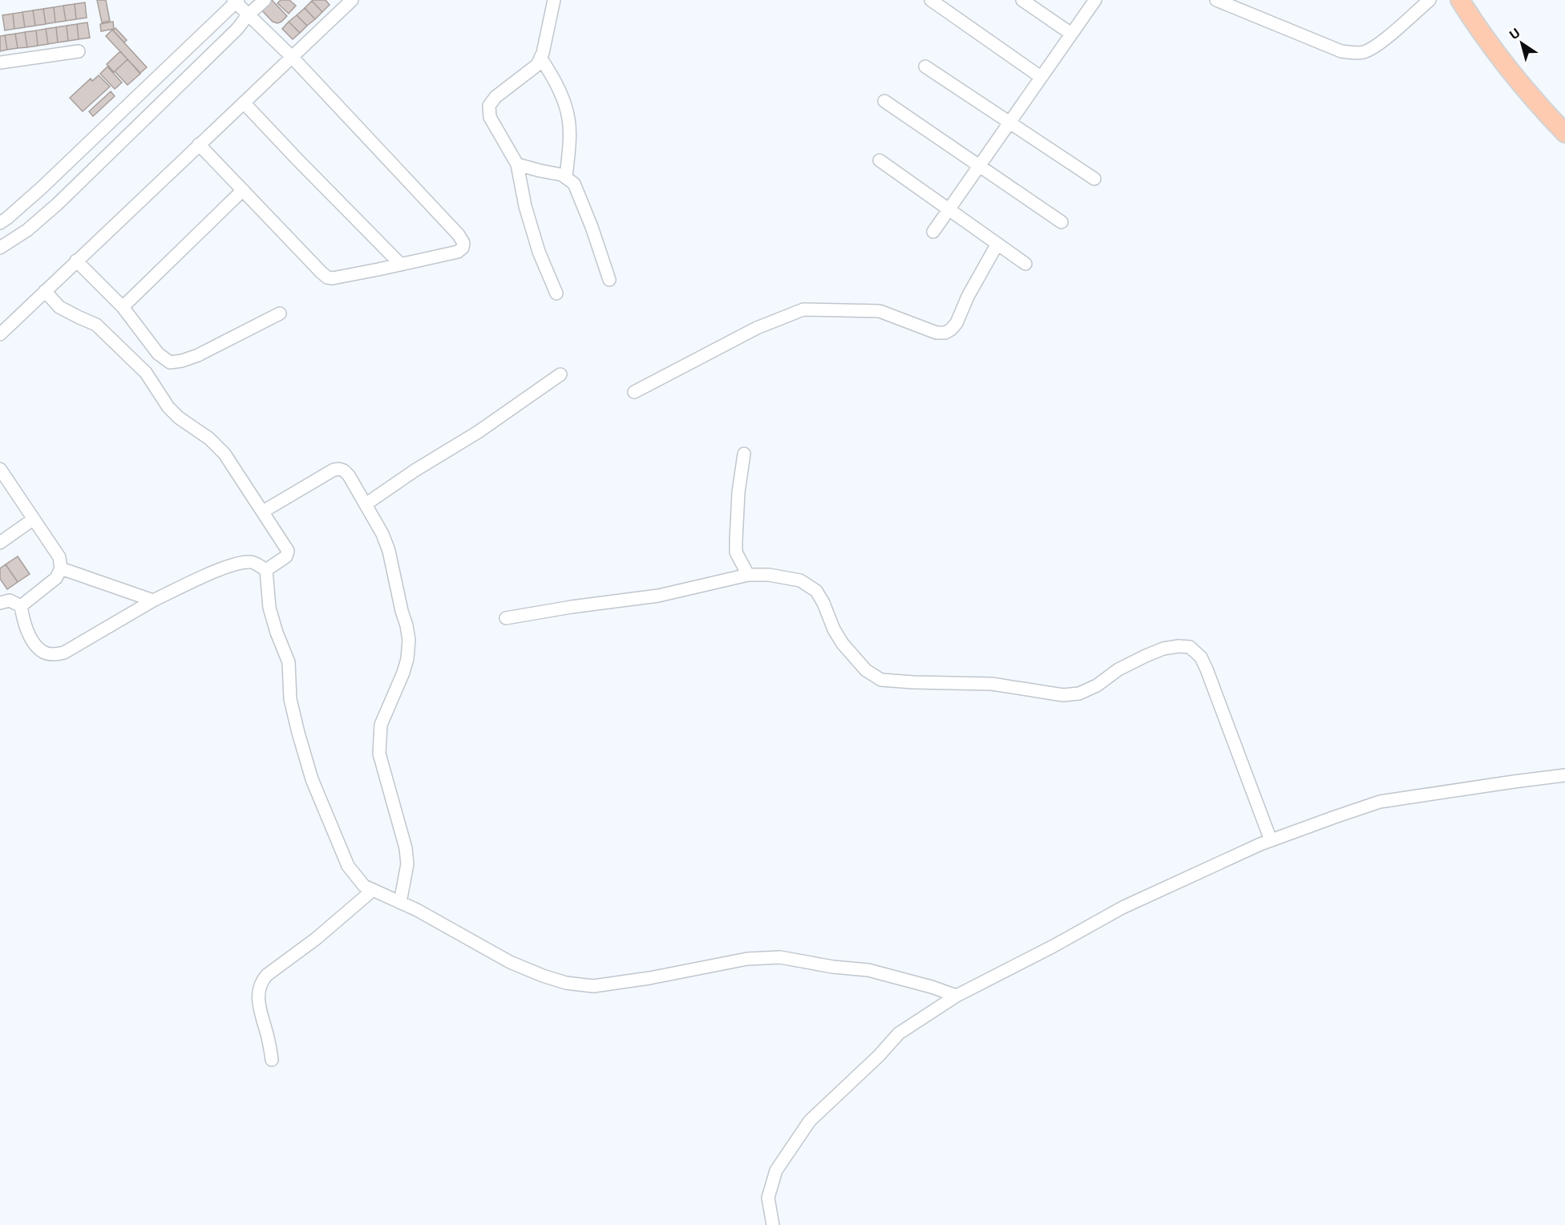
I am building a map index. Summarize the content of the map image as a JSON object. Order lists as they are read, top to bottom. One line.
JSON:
{"north":"top left"}
